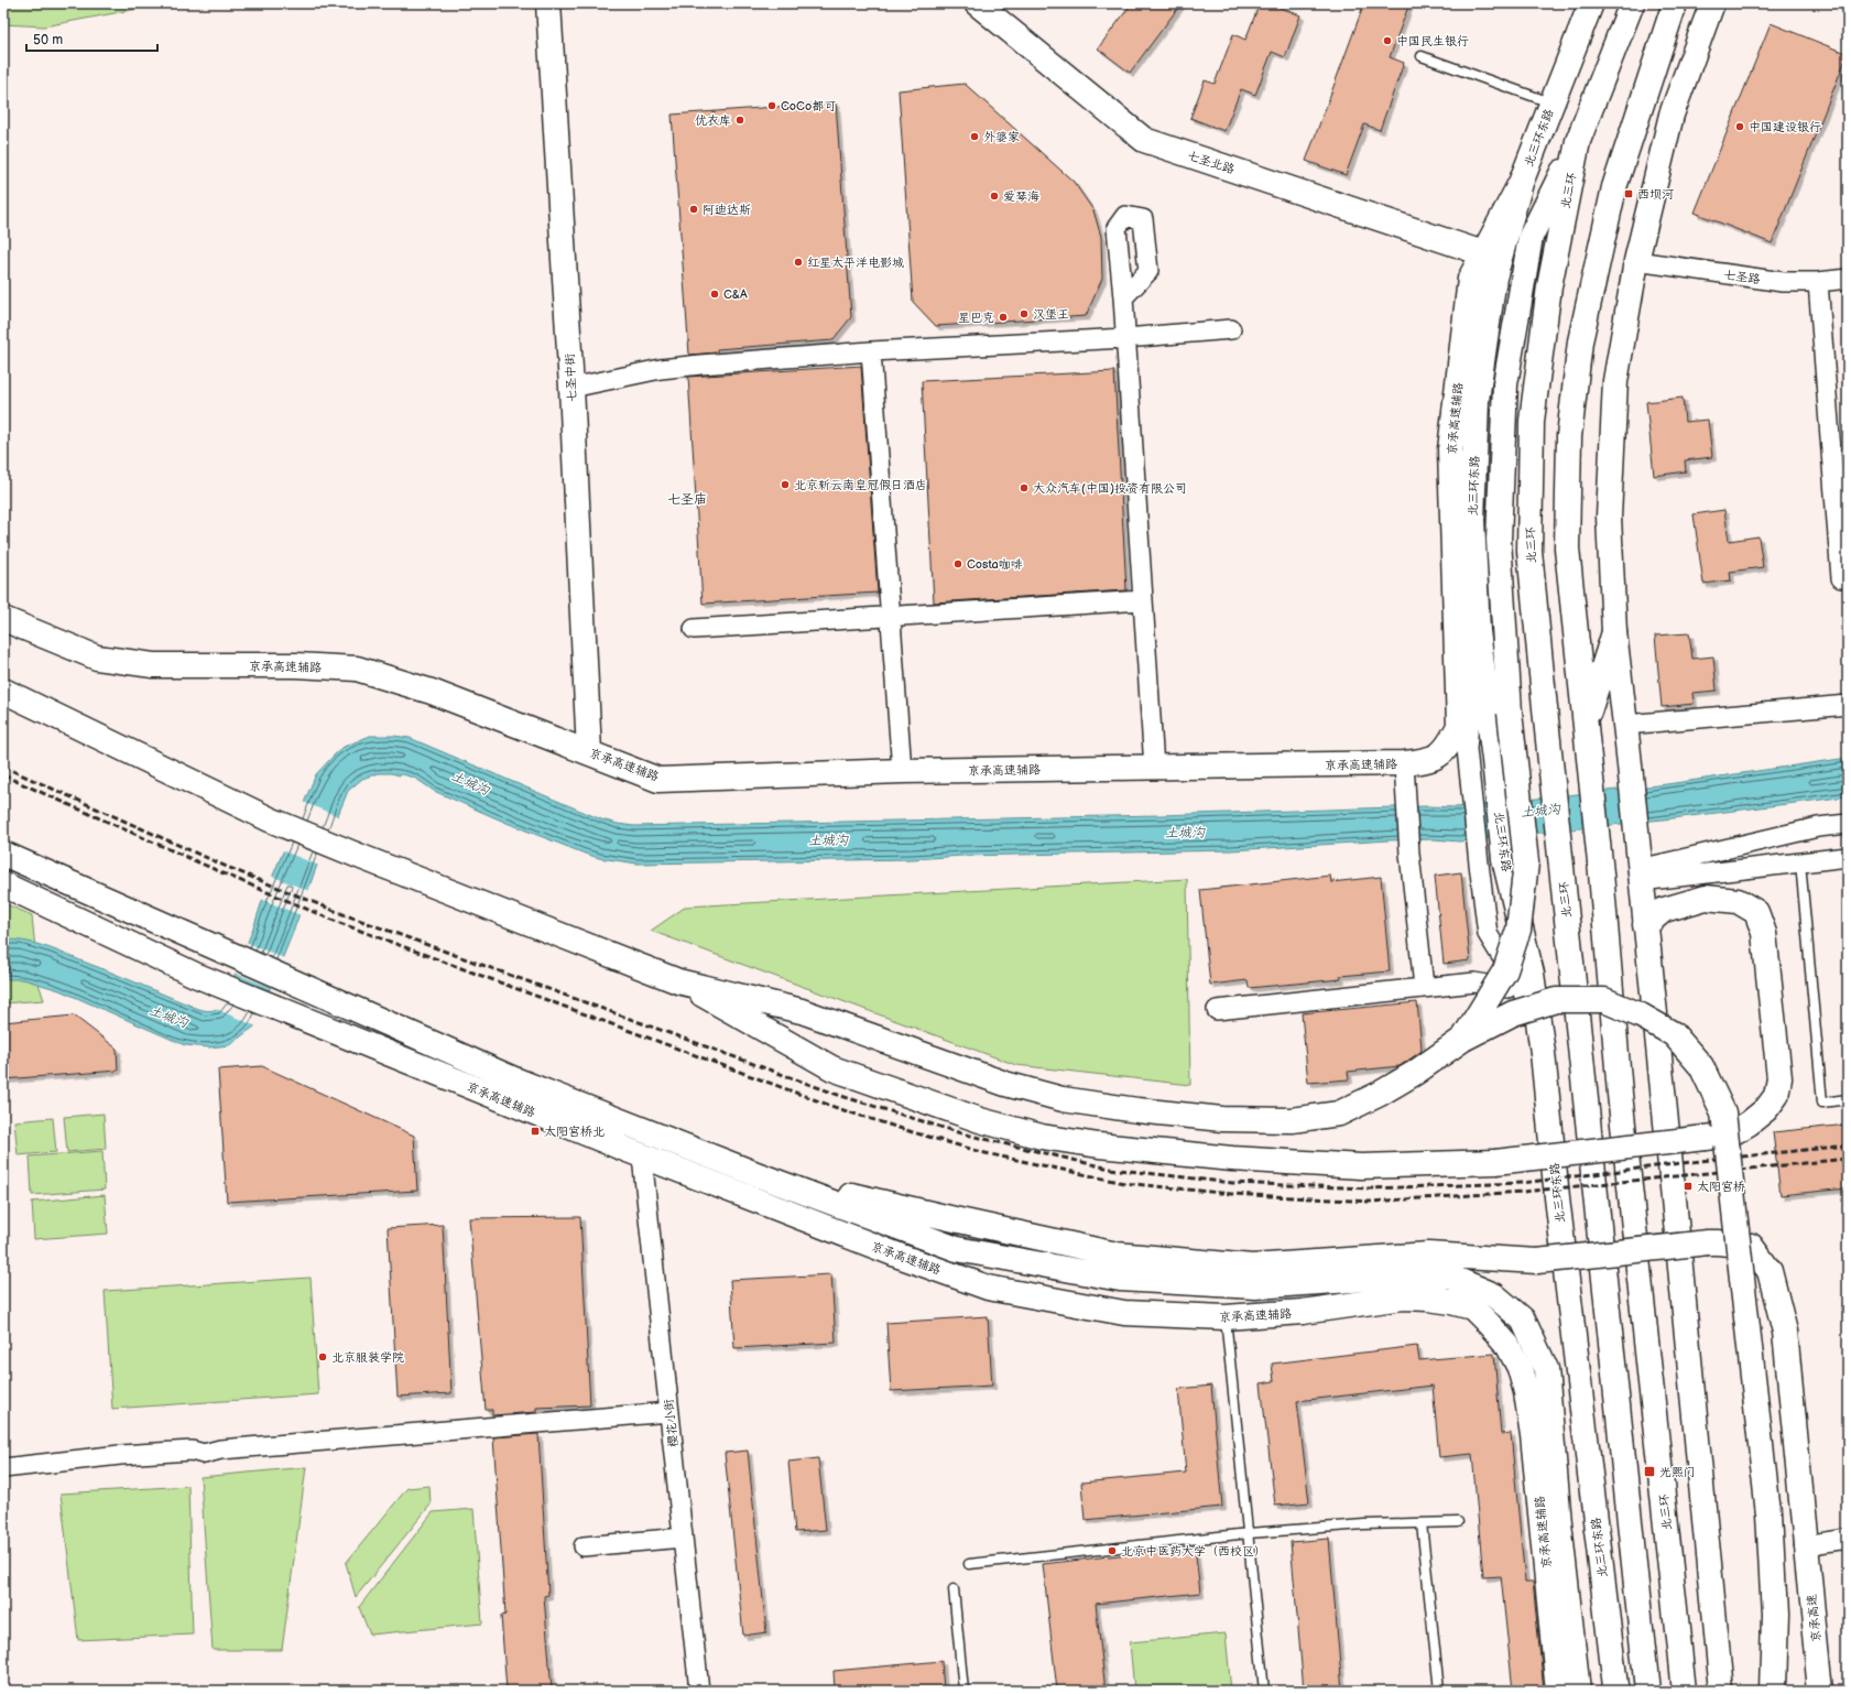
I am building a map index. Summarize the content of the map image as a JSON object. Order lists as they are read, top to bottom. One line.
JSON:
{"streets":{"main road":["北三环东路","七圣北路","北三环","七圣中街","京承高速辅路","京承高速"],"street":["七圣路","樱花小街"]},"crossings":[["北三环东路","京承高速辅路"],["七圣北路","京承高速辅路"],["七圣中街","京承高速辅路"],["京承高速辅路","樱花小街"]],"districts":["七圣庙"],"water":["土城沟"],"places":{"other":["中国民生银行","CoCo都可","优衣库","中国建设银行","外婆家","爱琴海","阿迪达斯","红星太平洋电影城","C&A","汉堡王","星巴克","北京新云南皇冠假日酒店","大众汽车(中国)投资有限公司","Costa咖啡","北京服装学院","北京中医药大学（西校区）"],"transit":["西坝河","太阳宫桥北","太阳宫桥","光熙门"]},"scale_bar":"50 m"}
